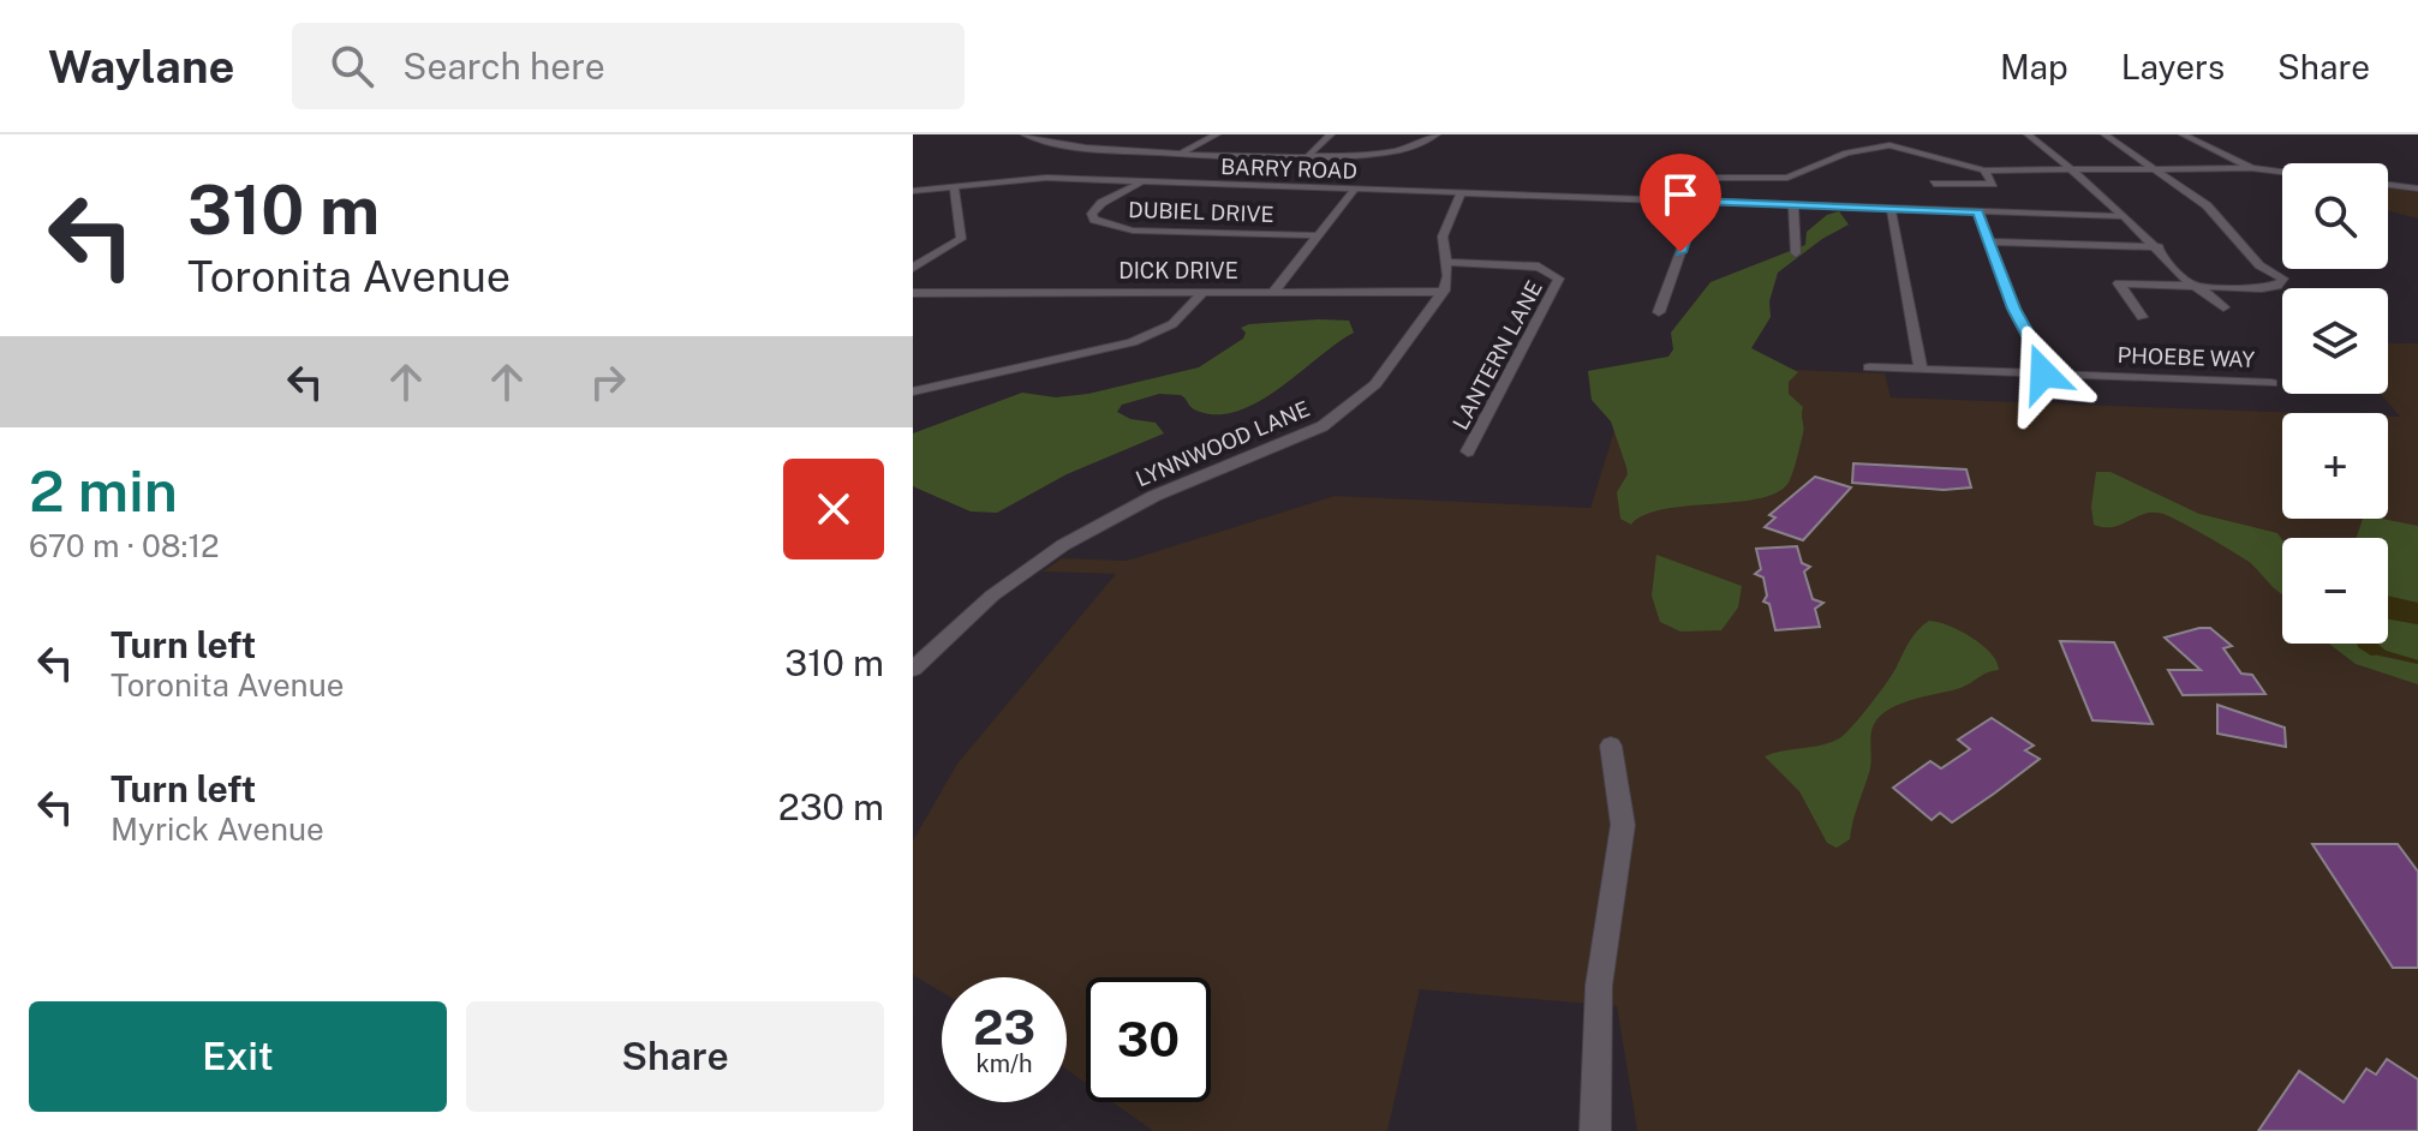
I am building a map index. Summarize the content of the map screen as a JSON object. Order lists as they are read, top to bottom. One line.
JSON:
{"streets":{"street":["BARRY ROAD","DUBIEL DRIVE","DICK DRIVE","LANTERN LANE","PHOEBE WAY","LYNNWOOD LANE"]},"crossings":[["BARRY ROAD","DUBIEL DRIVE"],["BARRY ROAD","LYNNWOOD LANE"],["DICK DRIVE","LYNNWOOD LANE"],["LANTERN LANE","LYNNWOOD LANE"]],"page":{"header":"Waylane","search":"Search here","nav":["Map","Layers","Share"],"turn":["310 m","Toronita Avenue"],"map_buttons":["+","−"],"heading":["2 min","670 m · 08:12"],"list":[{"name":"Turn left","note":"Toronita Avenue","value":"310 m"},{"name":"Turn left","note":"Myrick Avenue","value":"230 m"}],"speed":"23 km/h","limit":"30","buttons":["Exit","Share"]}}
